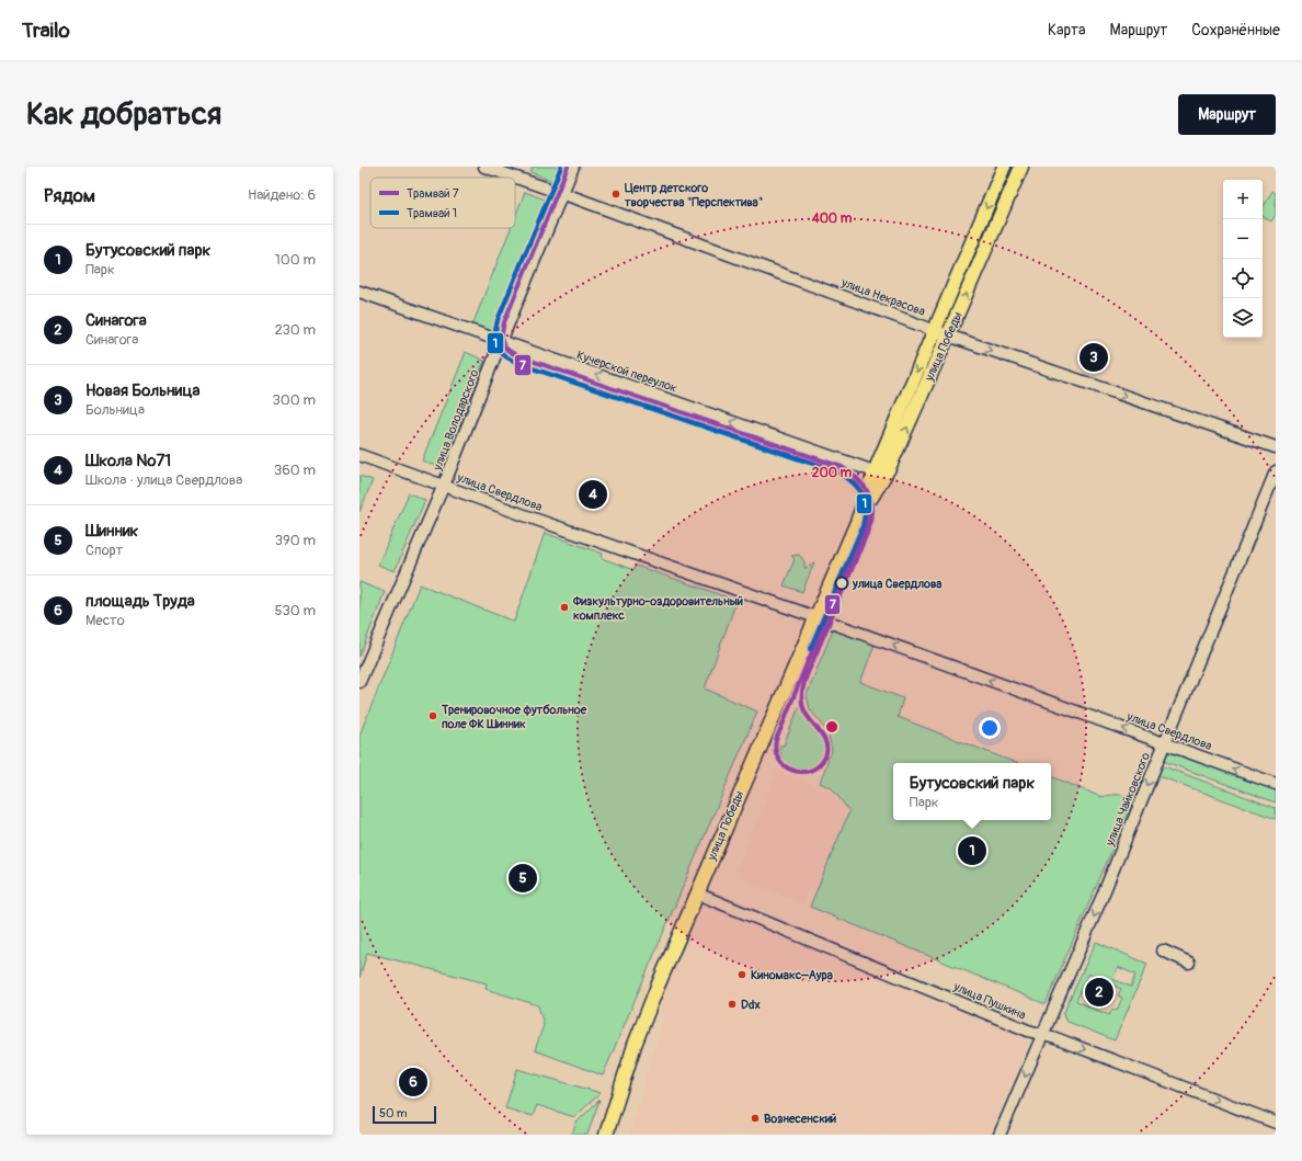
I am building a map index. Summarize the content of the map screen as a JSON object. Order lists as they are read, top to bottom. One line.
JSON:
{"streets":{"main road":["улица Победы"],"street":["улица Некрасова","Кучерской переулок","улица Володарского","улица Свердлова","улица Чайковского","улица Пушкина"]},"crossings":[["улица Некрасова","улица Победы"],["улица Некрасова","улица Володарского"],["улица Победы","Кучерской переулок"],["улица Победы","улица Свердлова"],["улица Победы","улица Пушкина"],["Кучерской переулок","улица Володарского"],["улица Володарского","улица Свердлова"],["улица Свердлова","улица Чайковского"],["улица Чайковского","улица Пушкина"]],"one_way":["улица Некрасова","Кучерской переулок","улица Свердлова","улица Чайковского","улица Пушкина"],"places":["Центр детского творчества \"Перспектива\"","улица Свердлова","Физкультурно-оздоровительный комплекс","Тренировочное футбольное поле ФК Шинник","Киномакс–Аура","Ddx","Вознесенский"],"lines":["tram line 7","tram line 1"],"legend":["Трамвай 7","Трамвай 1"],"scale_bar":"50 m","page":{"header":"Trailo","nav":["Карта","Маршрут","Сохранённые"],"buttons":"Маршрут","title":"Как добраться","heading":["Рядом","Найдено: 6"],"map_buttons":["+","−"],"list":[{"mark":"1","name":"Бутусовский парк","note":"Парк","value":"100 m"},{"mark":"2","name":"Синагога","note":"Синагога","value":"230 m"},{"mark":"3","name":"Новая Больница","note":"Больница","value":"300 m"},{"mark":"4","name":"Школа №71","note":"Школа · улица Свердлова","value":"360 m"},{"mark":"5","name":"Шинник","note":"Спорт","value":"390 m"},{"mark":"6","name":"площадь Труда","note":"Место","value":"530 m"}],"pins":["3","4","1","5","2","6"],"popup":["Бутусовский парк","Парк"],"scale":"50 m"},"rings":["400 m","200 m"]}
